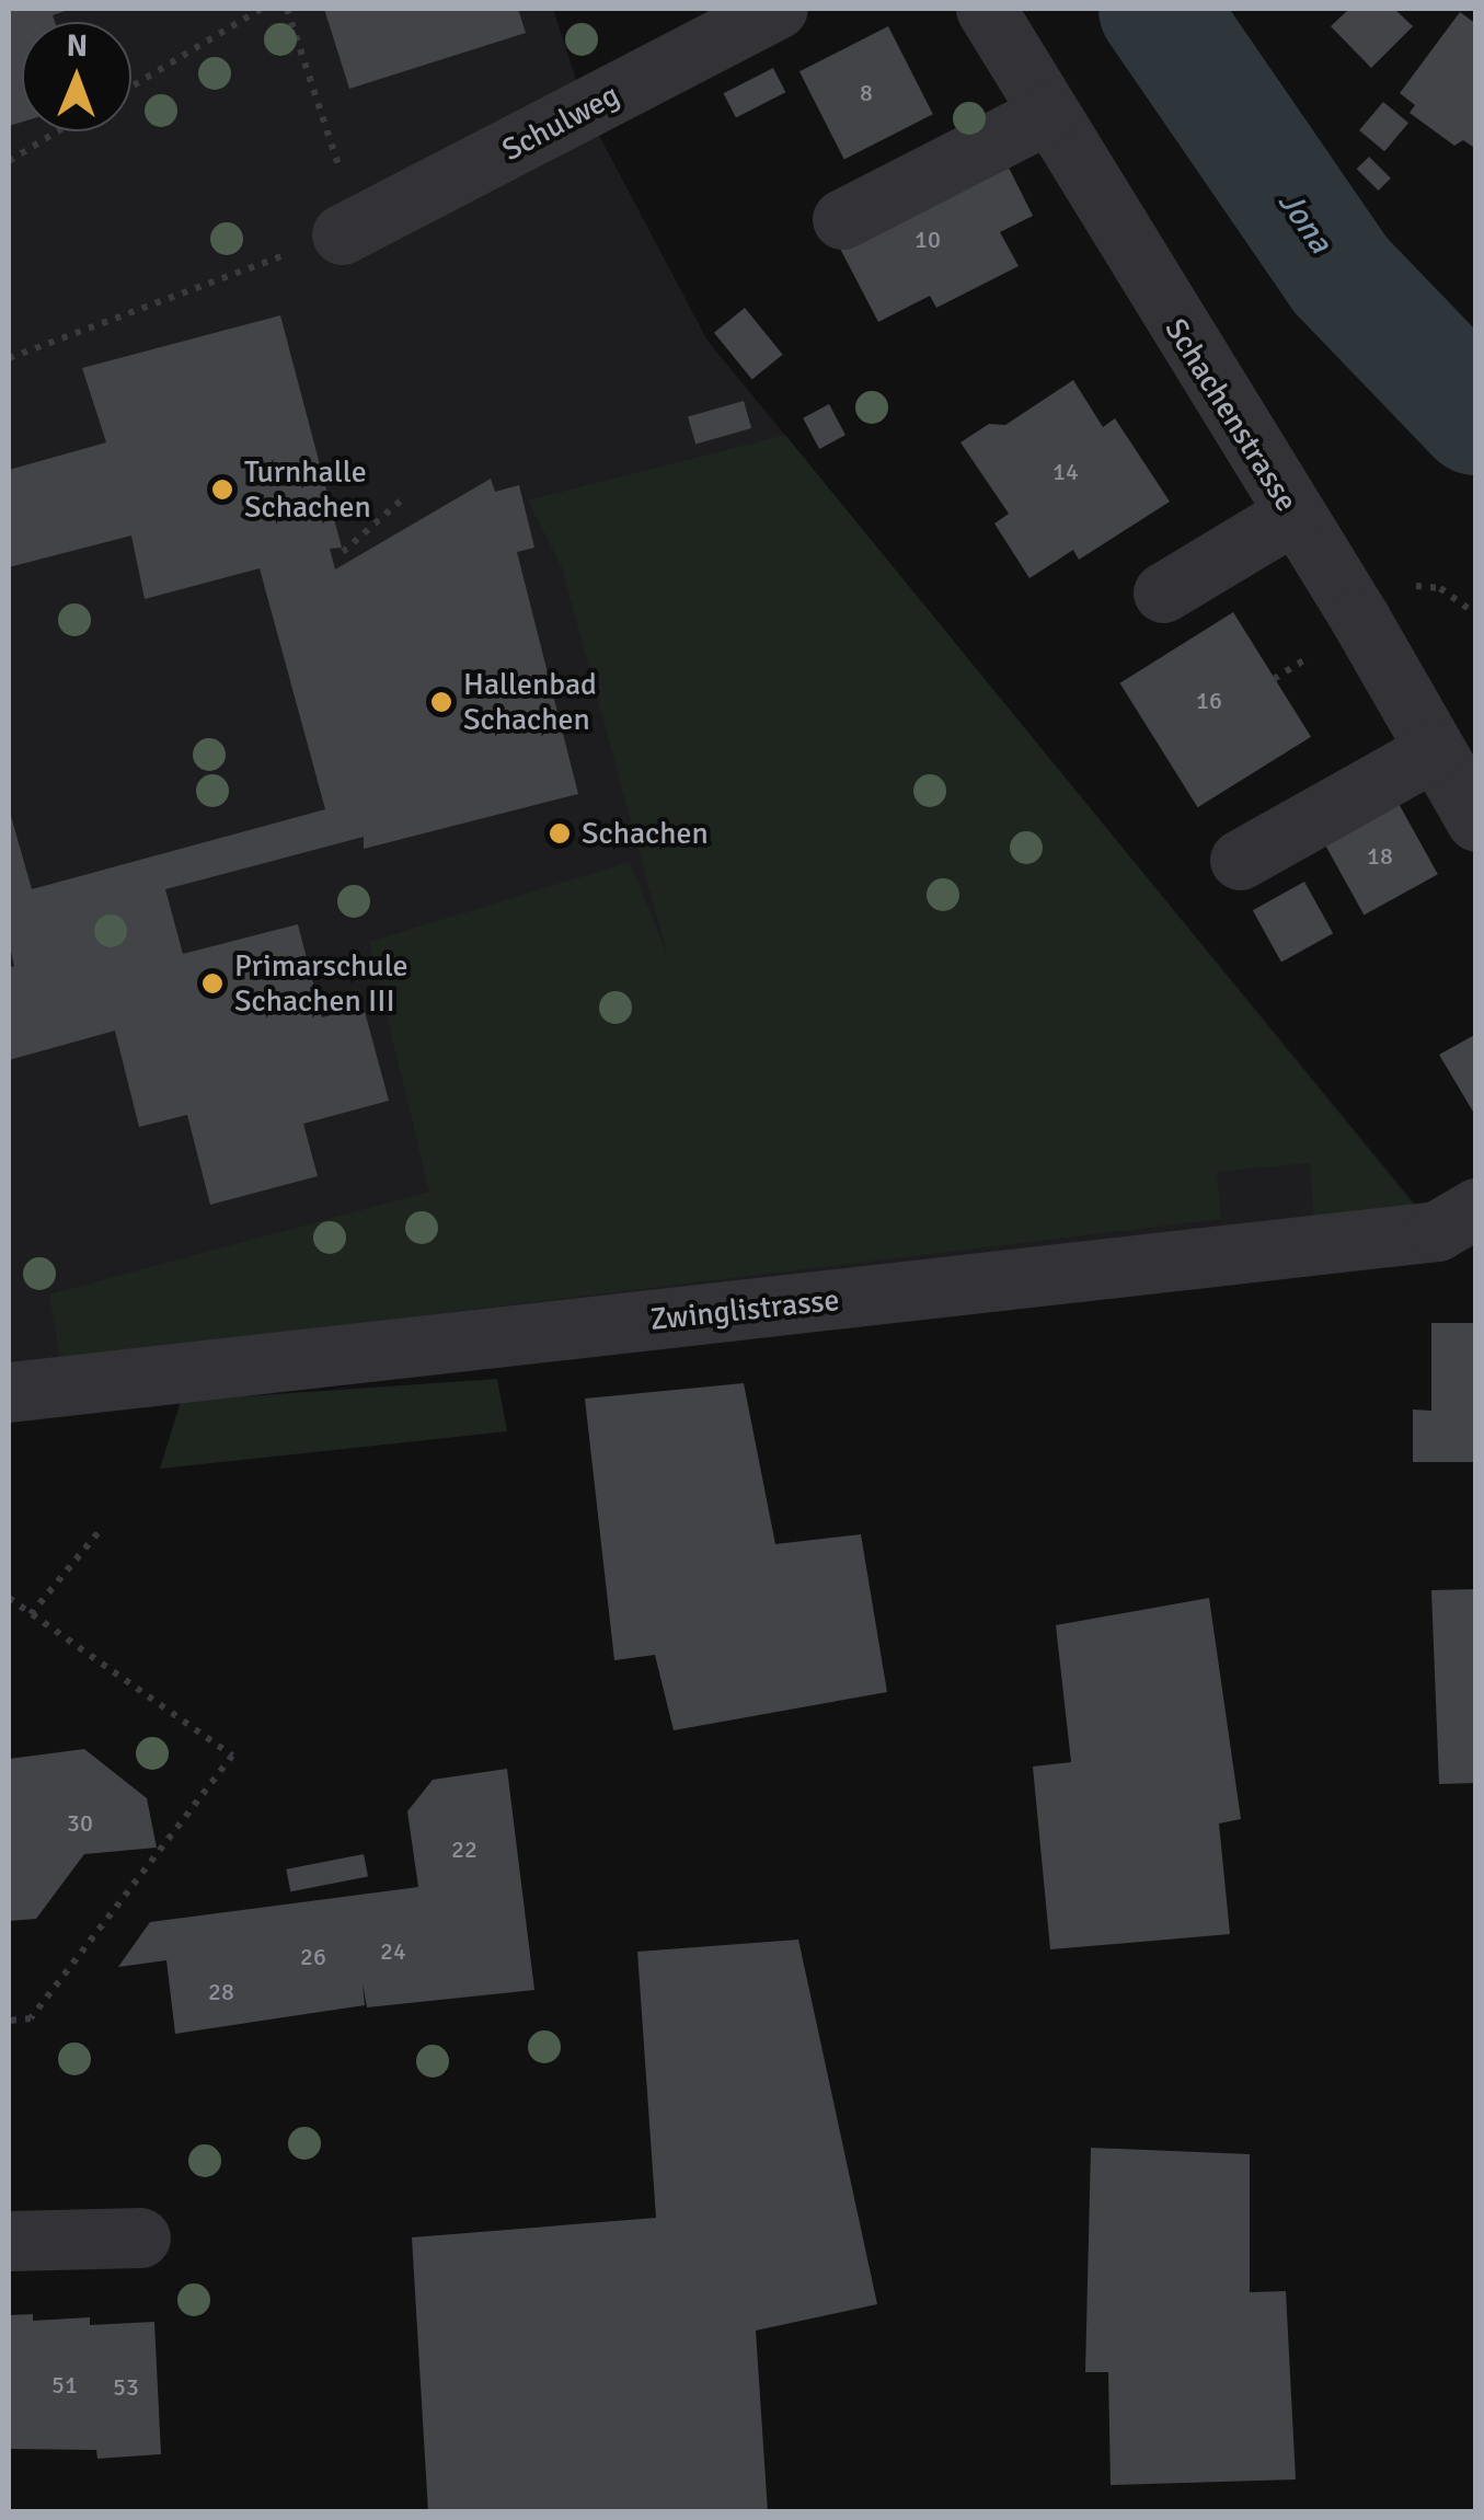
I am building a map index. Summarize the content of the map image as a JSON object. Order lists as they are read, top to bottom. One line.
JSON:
{"streets":{"street":["Schulweg","Schachenstrasse","Zwinglistrasse"]},"water":["Jona"],"places":["Turnhalle Schachen","Hallenbad Schachen","Schachen","Primarschule Schachen III"],"house_numbers":["8","10","14","16","18","30","22","24","26","28","51","53"],"north":"top"}
